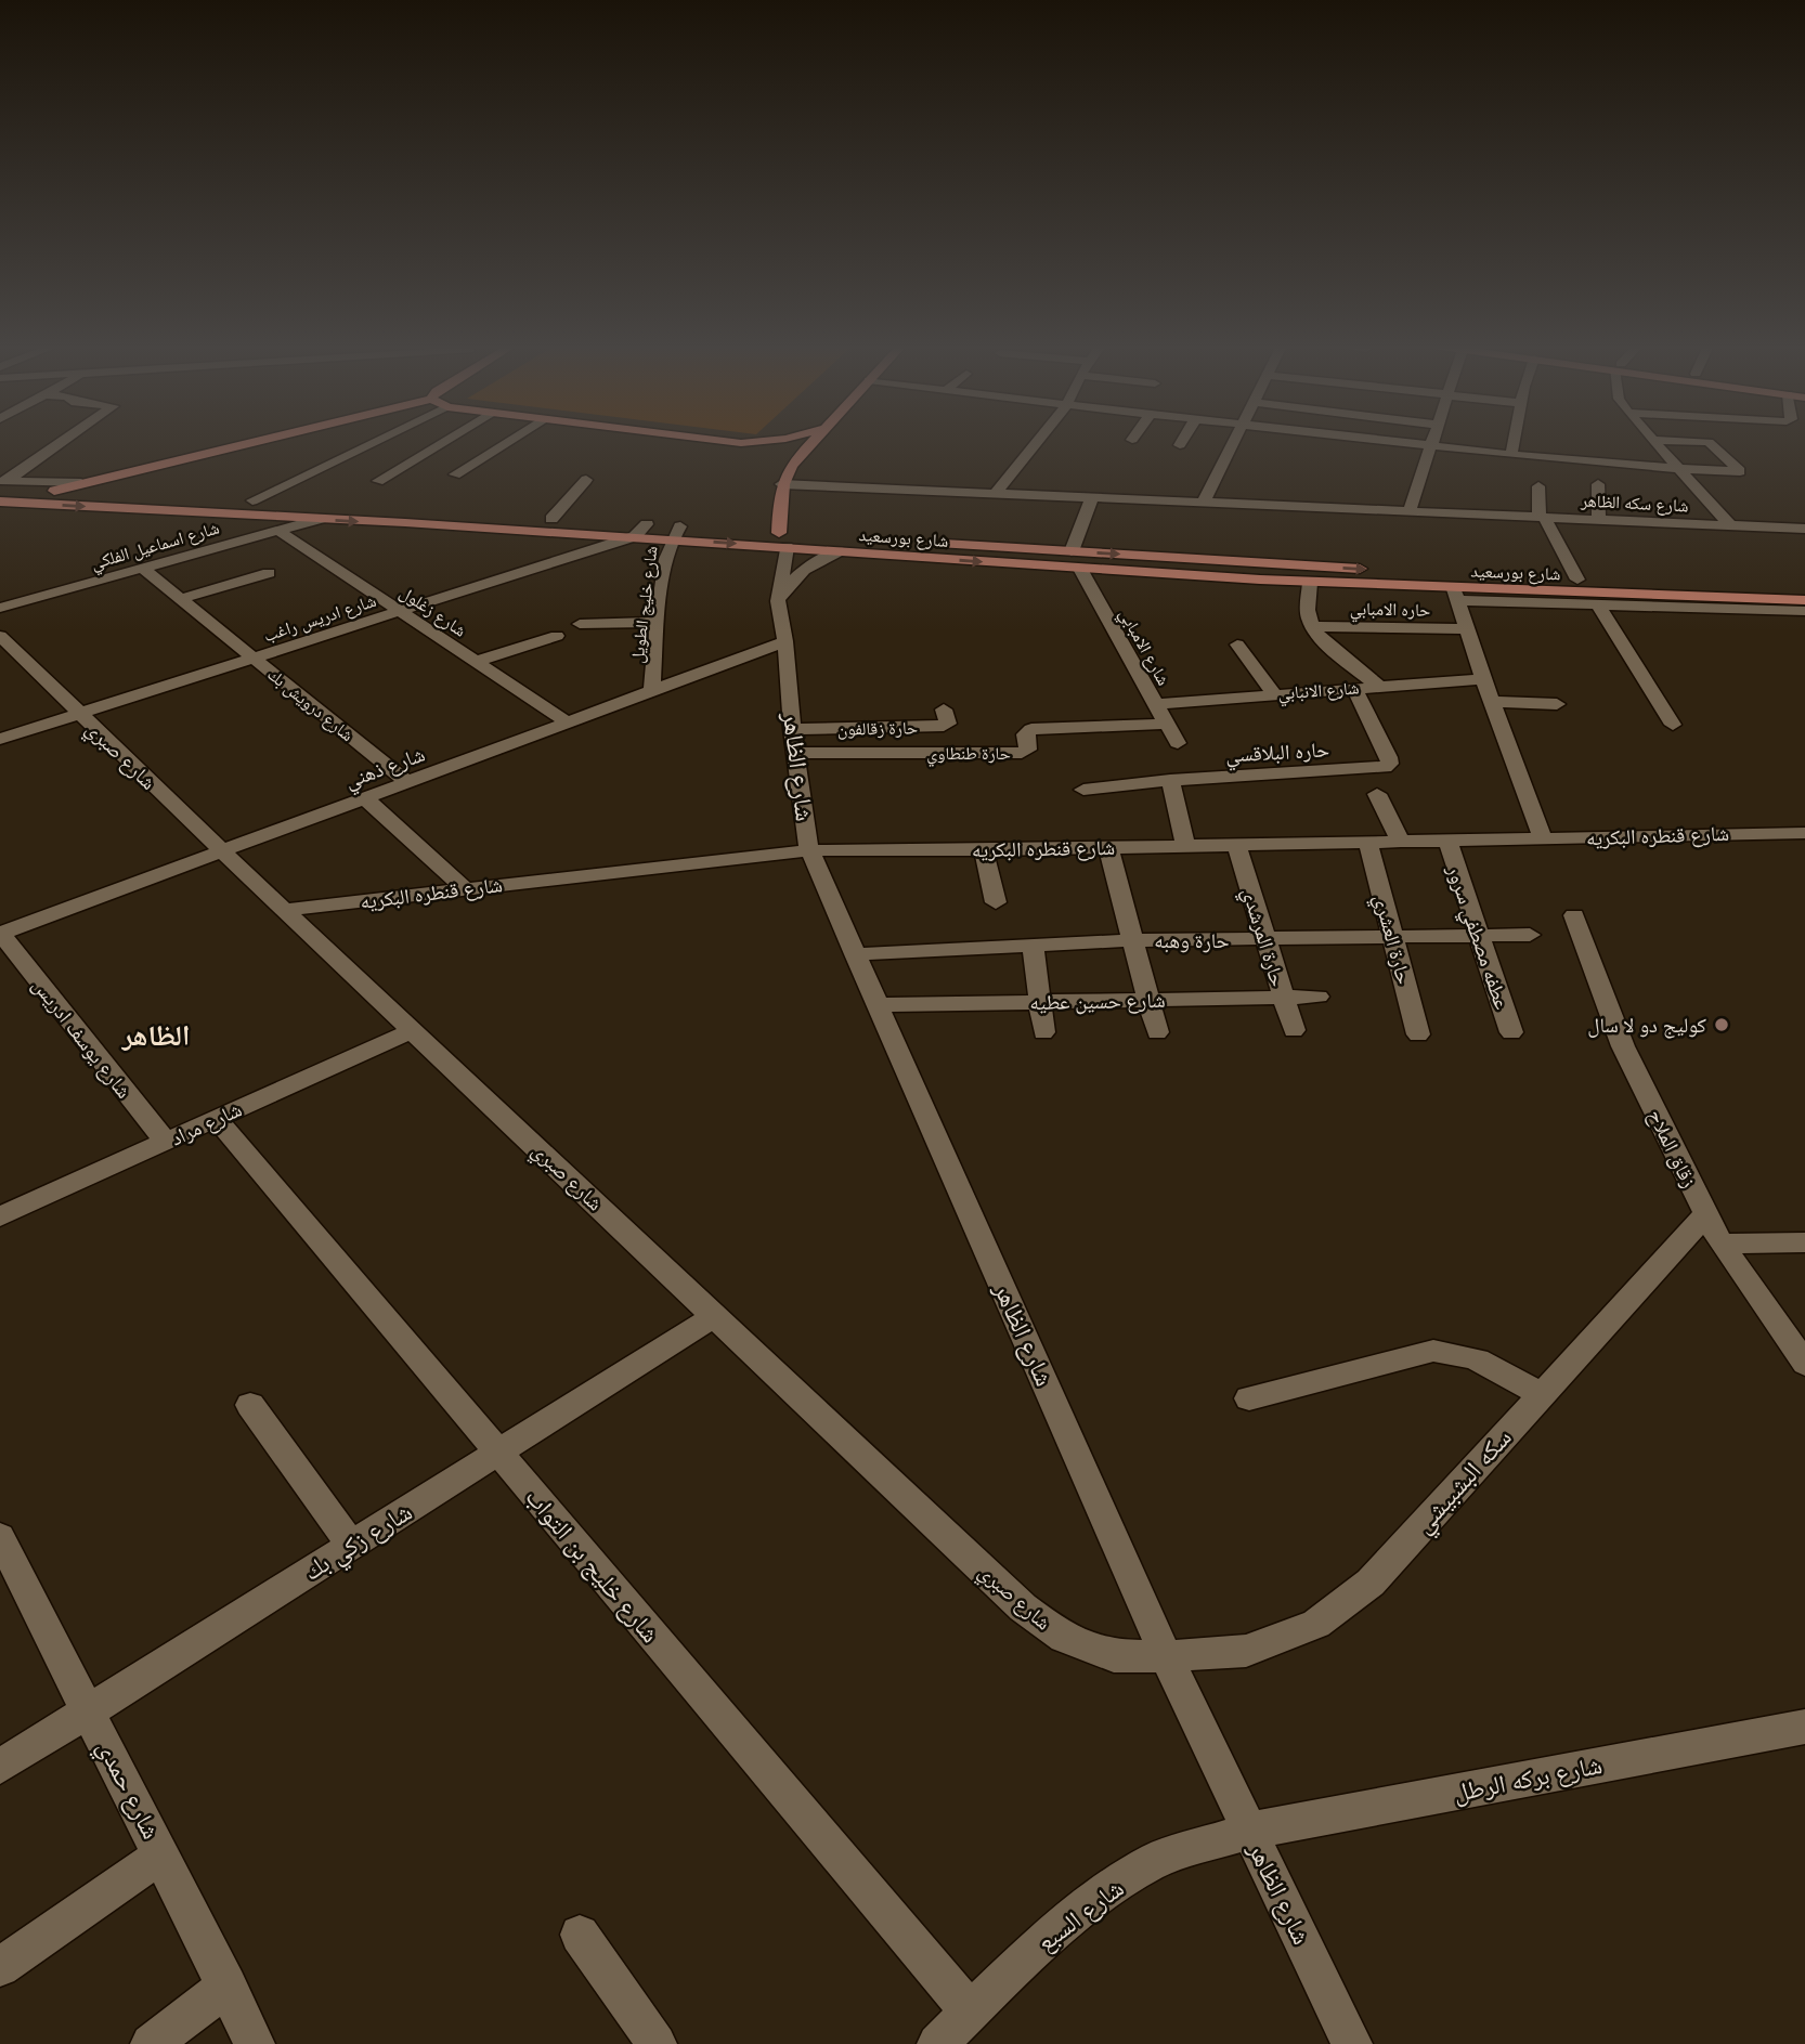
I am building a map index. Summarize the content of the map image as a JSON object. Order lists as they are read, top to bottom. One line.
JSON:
{"streets":{"main road":["شارع بورسعيد"],"street":["شارع سكه الظاهر","شارع اسماعيل الفلكي","شارع خليج الطويل","حاره الامبابي","شارع زغلول","شارع ادريس راغب","شارع الامبابي","شارع الانبابي","شارع درويش بك","حارة زقالفون","حاره البلاقسي","حارة طنطاوي","شارع صبري","شارع ذهني","شارع الظاهر","شارع قنطره البكريه","حارة المرشدي","عطفه مصطفي سرور","حارة العشري","حارة وهبه","شارع حسين عطيه","شارع يوسف ادريس","شارع مراد","زقاق الملاح","سكه البشبيشي","شارع زكي بك","شارع خليج بن التواب","شارع بركه الرطل","شارع حمدي","شارع السبع"]},"crossings":[["شارع بورسعيد","شارع اسماعيل الفلكي"],["شارع بورسعيد","شارع خليج الطويل"],["شارع بورسعيد","شارع ادريس راغب"],["شارع بورسعيد","شارع الامبابي"],["شارع بورسعيد","شارع الظاهر"],["شارع اسماعيل الفلكي","شارع زغلول"],["شارع اسماعيل الفلكي","شارع درويش بك"],["شارع خليج الطويل","شارع ذهني"],["شارع زغلول","شارع ادريس راغب"],["شارع زغلول","شارع ذهني"],["شارع ادريس راغب","شارع درويش بك"],["شارع ادريس راغب","شارع صبري"],["شارع الامبابي","شارع الانبابي"],["شارع الامبابي","حارة طنطاوي"],["شارع الانبابي","حاره البلاقسي"],["شارع درويش بك","شارع ذهني"],["حارة زقالفون","حارة طنطاوي"],["حارة زقالفون","شارع الظاهر"],["حارة طنطاوي","شارع الظاهر"],["شارع صبري","شارع ذهني"],["شارع صبري","شارع الظاهر"],["شارع صبري","شارع قنطره البكريه"],["شارع صبري","شارع مراد"],["شارع صبري","سكه البشبيشي"],["شارع صبري","شارع زكي بك"],["شارع ذهني","شارع الظاهر"],["شارع ذهني","شارع يوسف ادريس"],["شارع الظاهر","شارع قنطره البكريه"],["شارع الظاهر","حارة وهبه"],["شارع الظاهر","شارع حسين عطيه"],["شارع الظاهر","سكه البشبيشي"],["شارع الظاهر","شارع بركه الرطل"],["شارع الظاهر","شارع السبع"],["شارع قنطره البكريه","حارة المرشدي"],["شارع قنطره البكريه","عطفه مصطفي سرور"],["شارع قنطره البكريه","حارة العشري"],["حارة المرشدي","حارة وهبه"],["حارة المرشدي","شارع حسين عطيه"],["عطفه مصطفي سرور","حارة وهبه"],["حارة العشري","حارة وهبه"],["شارع يوسف ادريس","شارع مراد"],["شارع مراد","شارع خليج بن التواب"],["زقاق الملاح","سكه البشبيشي"],["شارع زكي بك","شارع خليج بن التواب"],["شارع زكي بك","شارع حمدي"],["شارع خليج بن التواب","شارع السبع"],["شارع بركه الرطل","شارع السبع"]],"districts":["الظاهر"],"places":["كوليج دو لا سال"]}
